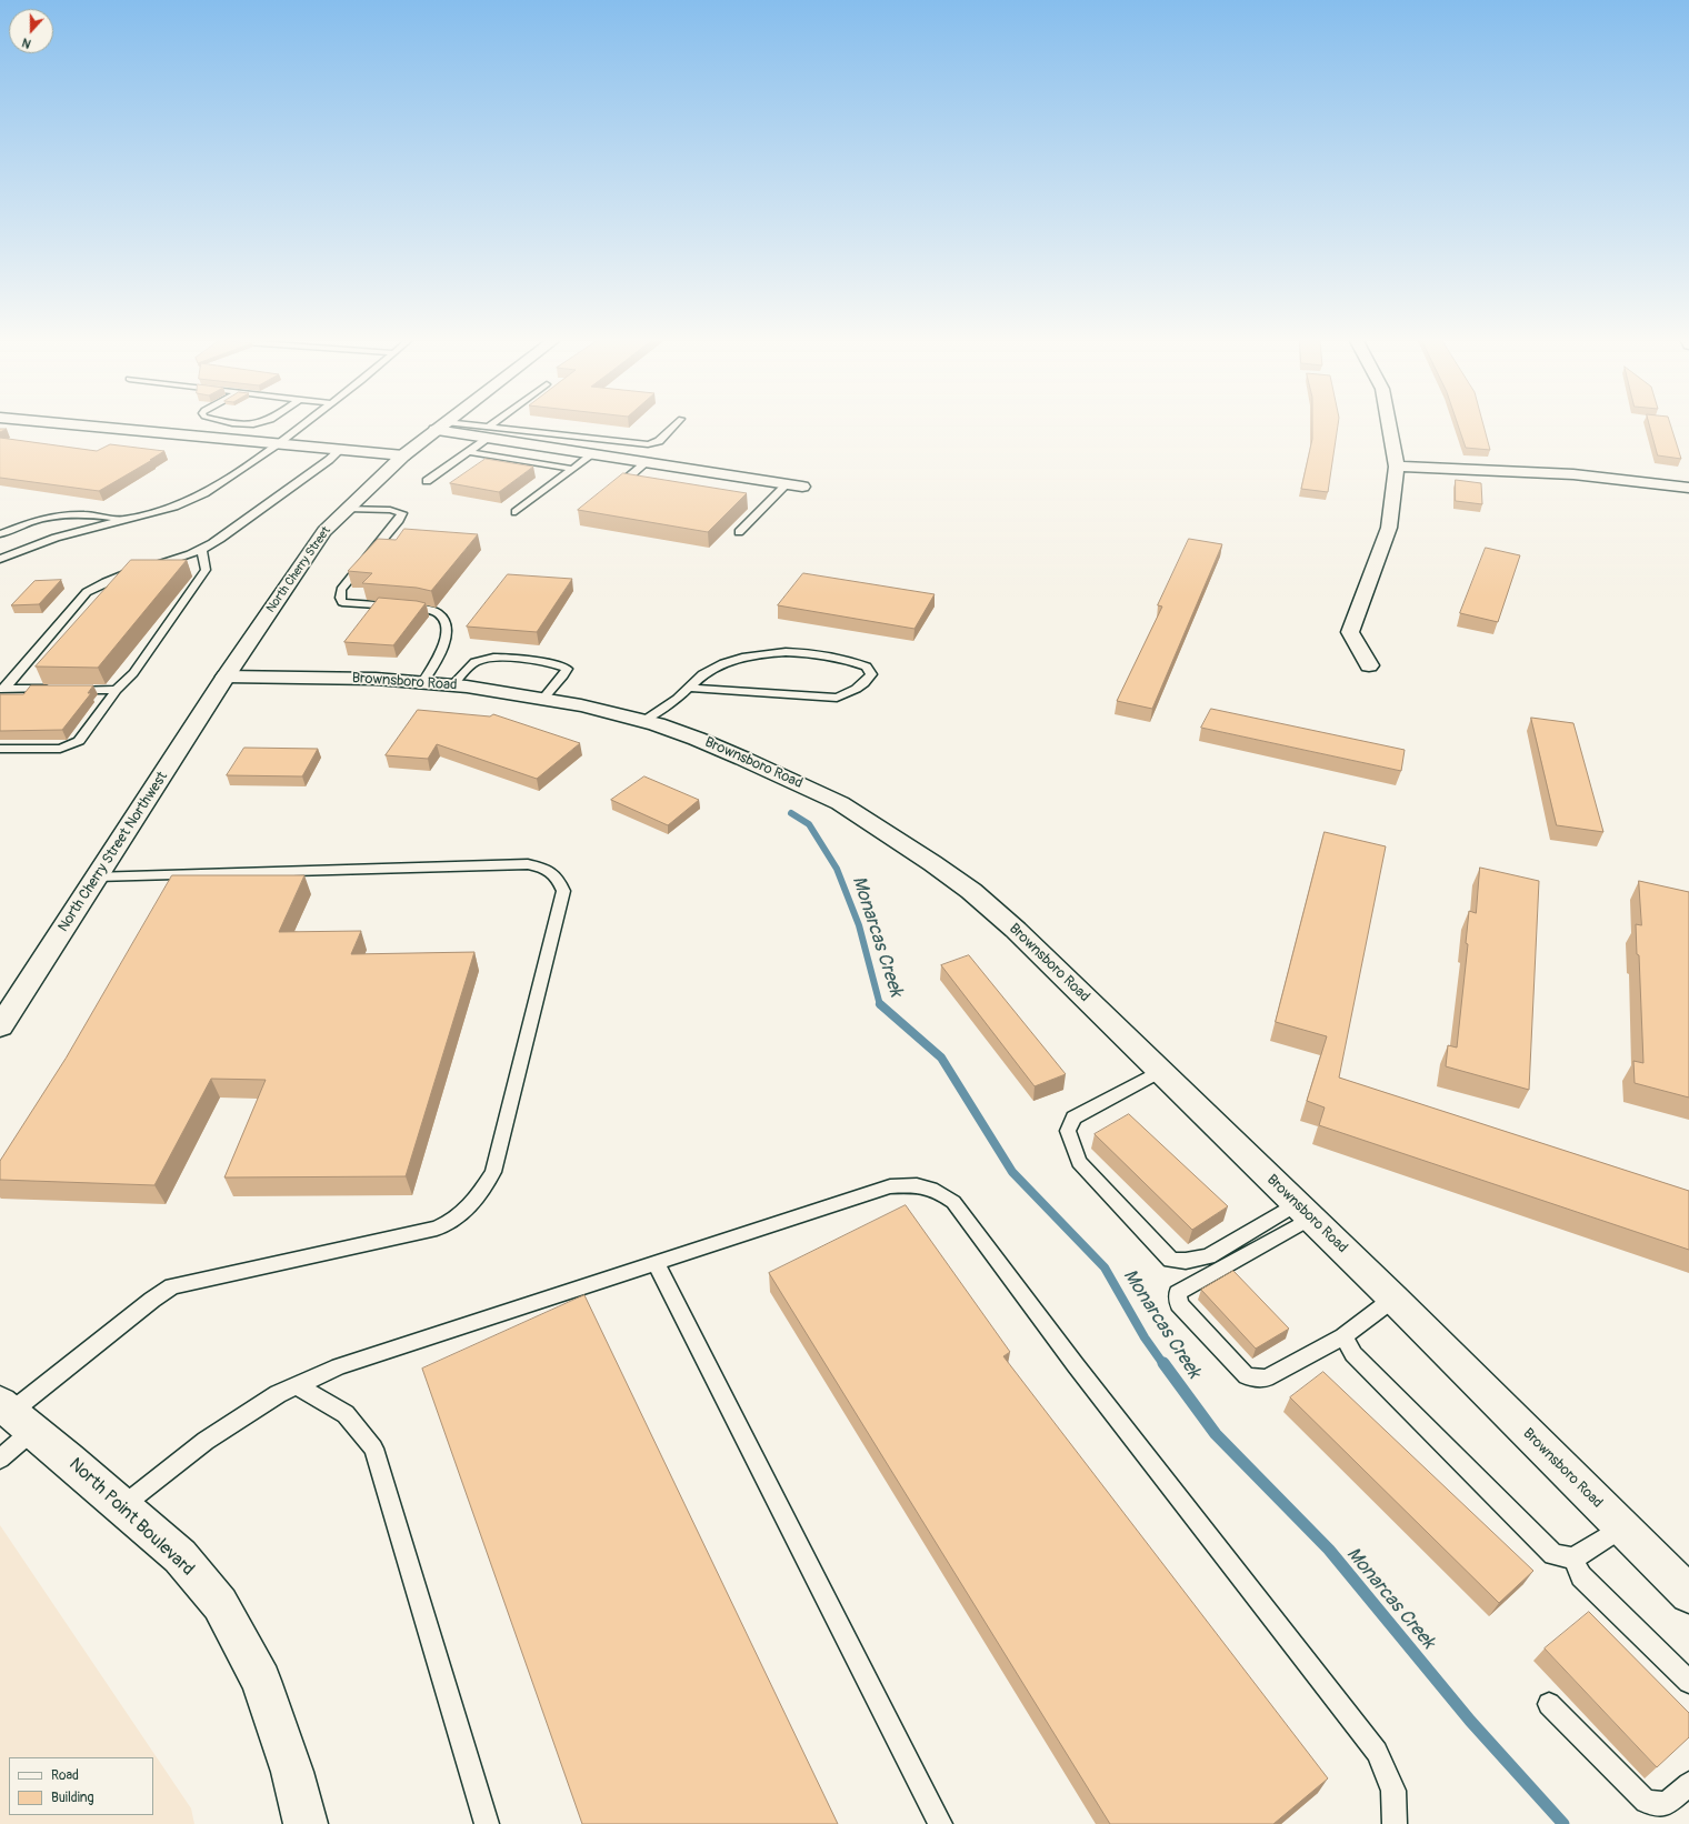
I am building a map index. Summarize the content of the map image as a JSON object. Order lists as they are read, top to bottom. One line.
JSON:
{"streets":{"street":["North Cherry Street","Brownsboro Road","North Cherry Street Northwest","North Point Boulevard"]},"crossings":[["North Cherry Street","Brownsboro Road"],["North Cherry Street","North Cherry Street Northwest"],["Brownsboro Road","North Cherry Street Northwest"]],"water":["Monarcas Creek"],"legend":["Road","Building"],"north":"bottom"}
